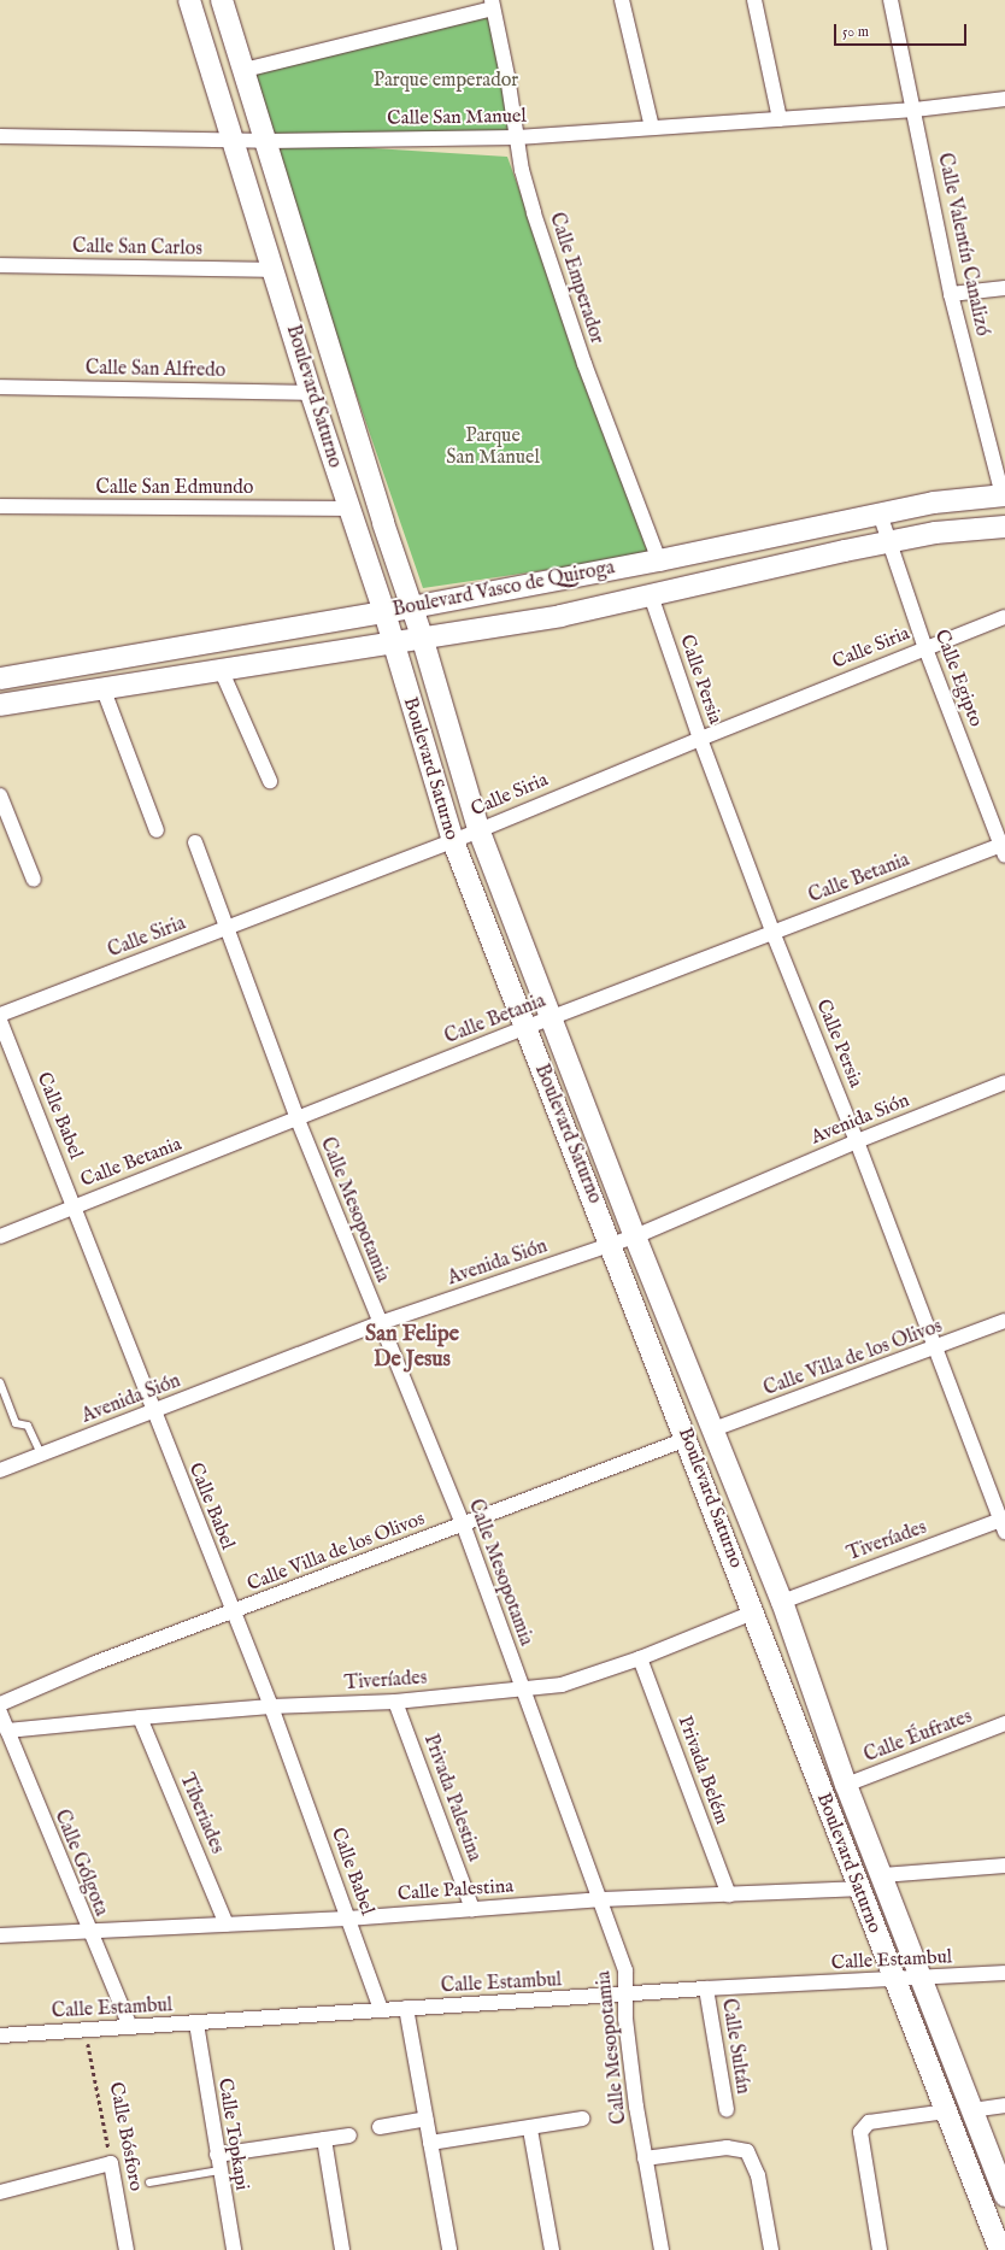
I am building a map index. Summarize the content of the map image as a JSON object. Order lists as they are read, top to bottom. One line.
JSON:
{"streets":{"street":["Calle San Manuel","Calle Valentín Canalizó","Calle San Carlos","Calle Emperador","Calle San Alfredo","Boulevard Saturno","Calle San Edmundo","Boulevard Vasco de Quiroga","Calle Siria","Calle Egipto","Calle Persia","Calle Betania","Calle Babel","Avenida Sión","Calle Mesopotamia","Calle Villa de los Olivos","Tiveríades","Calle Éufrates","Privada Belém","Privada Palestina","Tiberiades","Calle Gólgota","Calle Palestina","Calle Estambul","Calle Sultán","Calle Topkapi","Calle Bósforo"]},"crossings":[["Calle San Manuel","Calle Valentín Canalizó"],["Calle San Manuel","Calle Emperador"],["Calle San Manuel","Boulevard Saturno"],["Calle Valentín Canalizó","Boulevard Vasco de Quiroga"],["Calle San Carlos","Boulevard Saturno"],["Calle Emperador","Boulevard Vasco de Quiroga"],["Calle San Alfredo","Boulevard Saturno"],["Boulevard Saturno","Calle San Edmundo"],["Boulevard Saturno","Boulevard Vasco de Quiroga"],["Boulevard Saturno","Calle Siria"],["Boulevard Saturno","Calle Betania"],["Boulevard Saturno","Avenida Sión"],["Boulevard Saturno","Calle Villa de los Olivos"],["Boulevard Saturno","Tiveríades"],["Boulevard Saturno","Calle Éufrates"],["Boulevard Saturno","Calle Palestina"],["Boulevard Saturno","Calle Estambul"],["Boulevard Vasco de Quiroga","Calle Egipto"],["Boulevard Vasco de Quiroga","Calle Persia"],["Calle Siria","Calle Egipto"],["Calle Siria","Calle Persia"],["Calle Siria","Calle Mesopotamia"],["Calle Egipto","Calle Betania"],["Calle Persia","Calle Betania"],["Calle Persia","Avenida Sión"],["Calle Persia","Calle Villa de los Olivos"],["Calle Persia","Tiveríades"],["Calle Betania","Calle Babel"],["Calle Betania","Calle Mesopotamia"],["Calle Babel","Avenida Sión"],["Calle Babel","Calle Villa de los Olivos"],["Calle Babel","Tiveríades"],["Calle Babel","Calle Palestina"],["Calle Babel","Calle Estambul"],["Avenida Sión","Calle Mesopotamia"],["Calle Mesopotamia","Calle Villa de los Olivos"],["Calle Mesopotamia","Tiveríades"],["Calle Mesopotamia","Calle Palestina"],["Calle Mesopotamia","Calle Estambul"],["Tiveríades","Privada Belém"],["Tiveríades","Privada Palestina"],["Tiveríades","Tiberiades"],["Tiveríades","Calle Gólgota"],["Privada Belém","Calle Palestina"],["Privada Palestina","Calle Palestina"],["Tiberiades","Calle Palestina"],["Calle Gólgota","Calle Palestina"],["Calle Gólgota","Calle Estambul"],["Calle Estambul","Calle Sultán"],["Calle Estambul","Calle Topkapi"],["Calle Estambul","Calle Bósforo"]],"districts":["San Felipe De Jesus"],"parks":["Parque emperador","Parque San Manuel"],"scale_bar":"50 m"}
